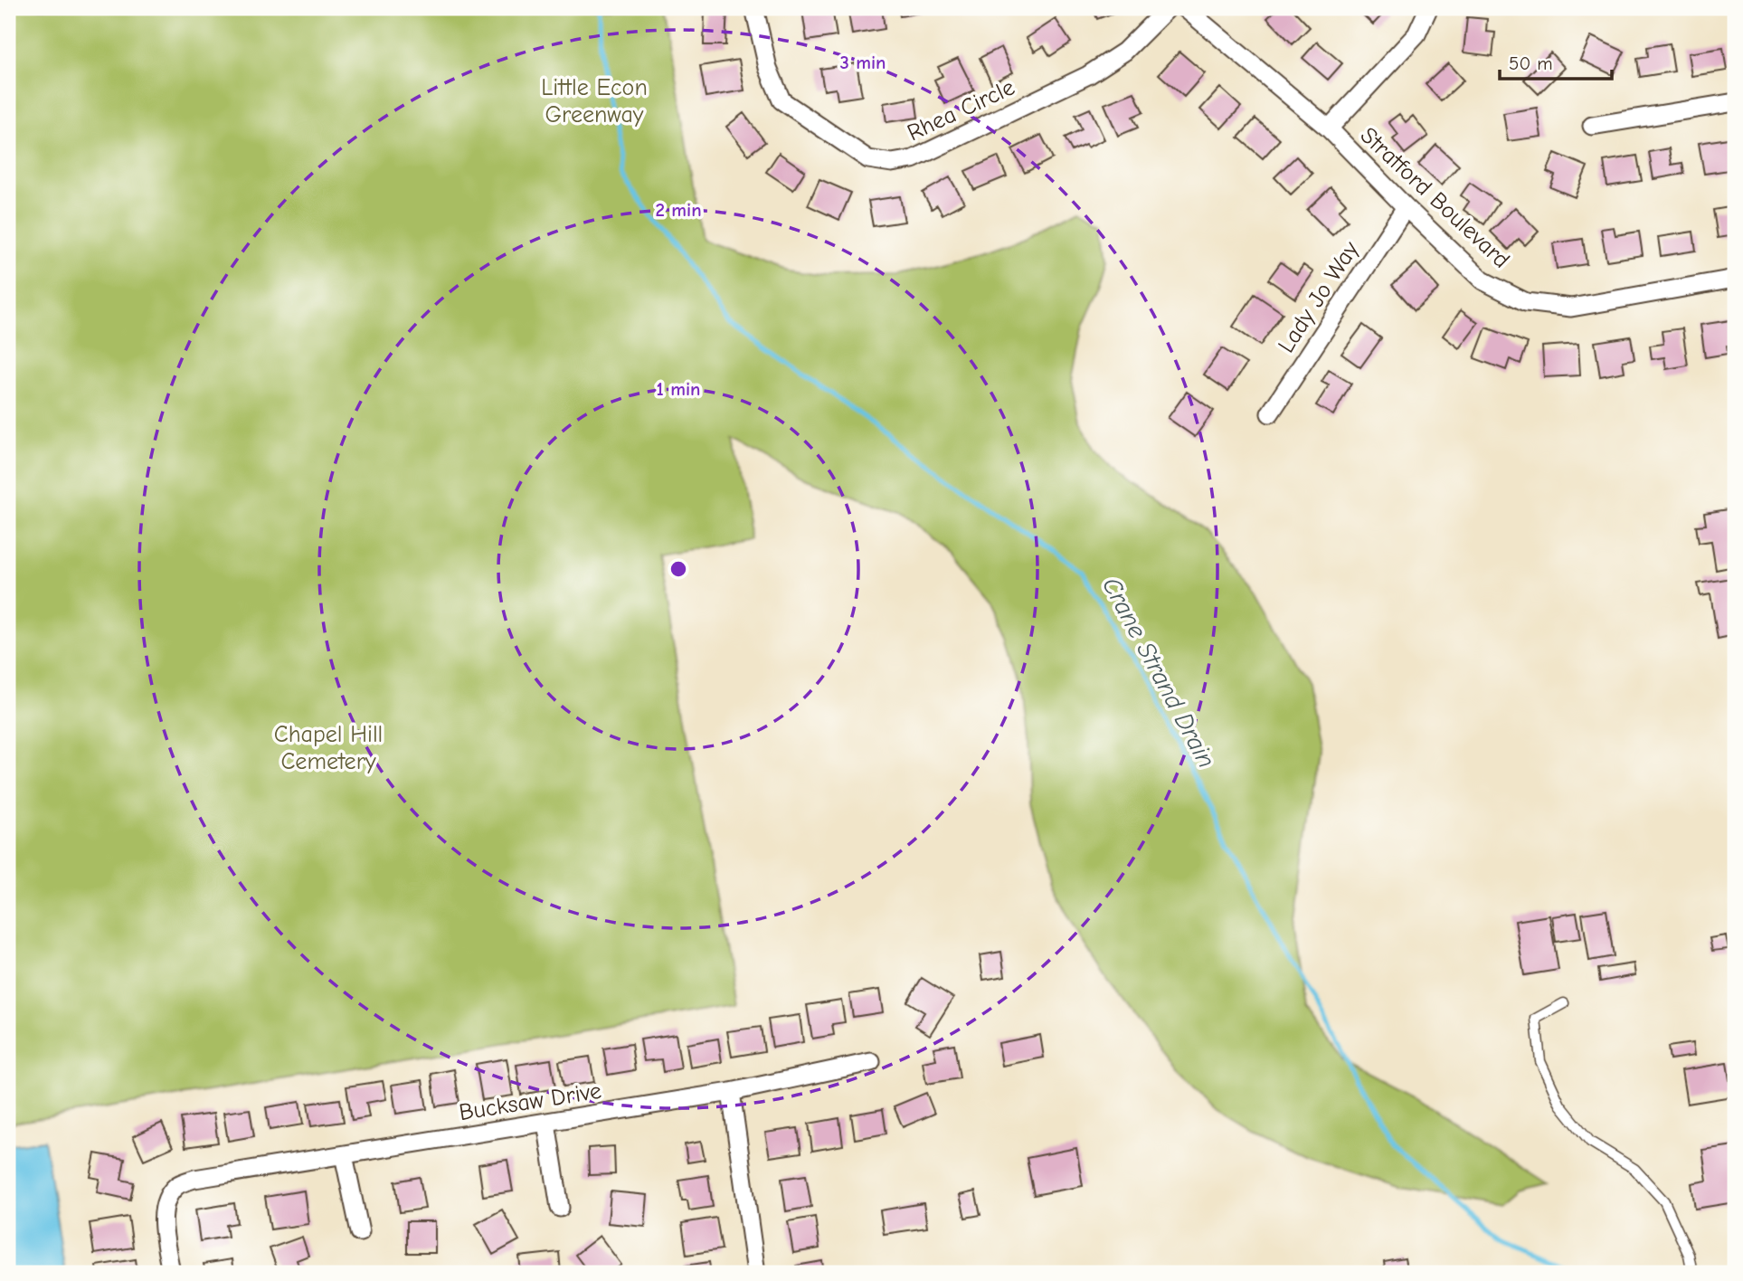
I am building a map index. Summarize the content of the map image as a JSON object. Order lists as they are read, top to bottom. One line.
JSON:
{"streets":{"street":["Rhea Circle","Stratford Boulevard","Lady Jo Way","Bucksaw Drive"]},"crossings":[["Stratford Boulevard","Lady Jo Way"]],"water":["Crane Strand Drain"],"parks":["Little Econ Greenway","Chapel Hill Cemetery"],"scale_bar":"50 m","rings":["3 min","2 min","1 min"]}
